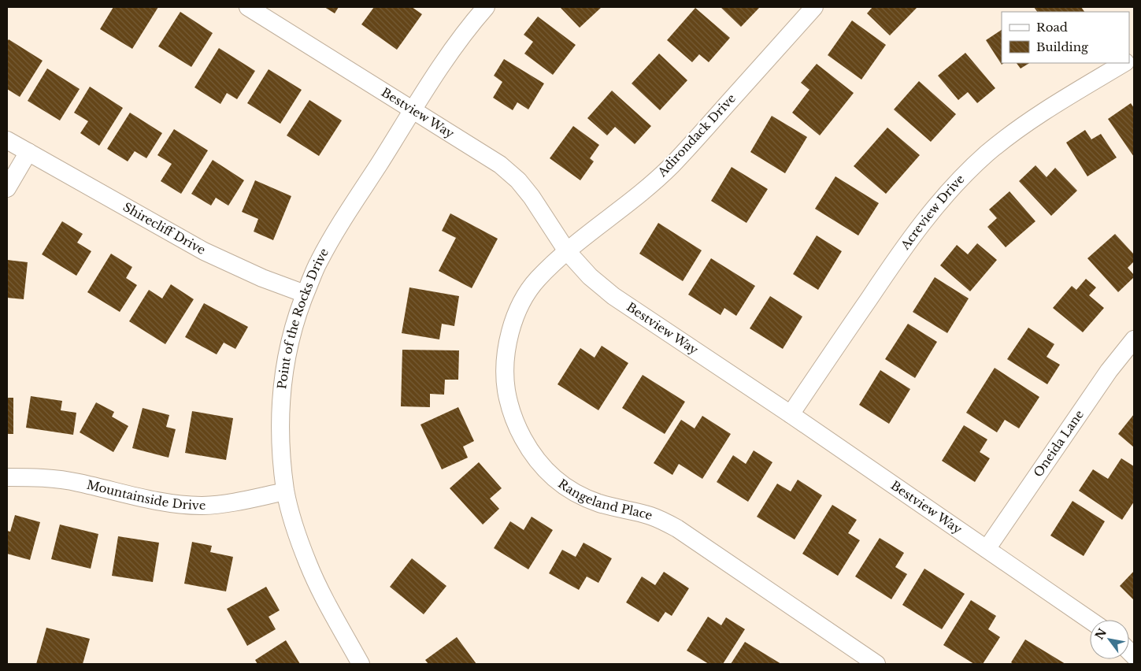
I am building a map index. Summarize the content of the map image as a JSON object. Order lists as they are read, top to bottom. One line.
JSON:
{"streets":{"street":["Bestview Way","Adirondack Drive","Acreview Drive","Shirecliff Drive","Point of the Rocks Drive","Oneida Lane","Mountainside Drive","Rangeland Place"]},"crossings":[["Bestview Way","Adirondack Drive"],["Bestview Way","Acreview Drive"],["Bestview Way","Point of the Rocks Drive"],["Bestview Way","Oneida Lane"],["Bestview Way","Rangeland Place"],["Adirondack Drive","Rangeland Place"],["Shirecliff Drive","Point of the Rocks Drive"],["Point of the Rocks Drive","Mountainside Drive"]],"legend":["Road","Building"],"north":"top left"}
